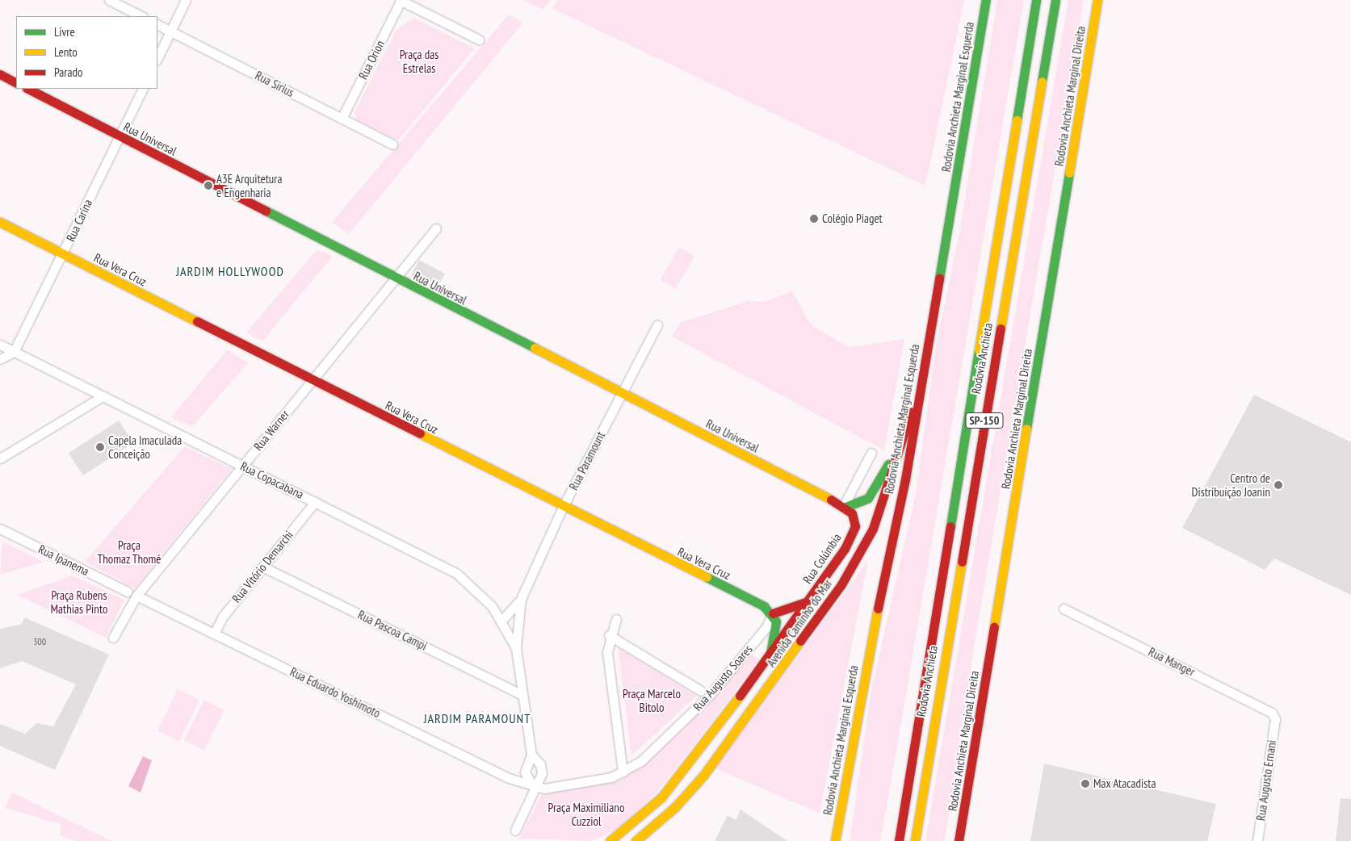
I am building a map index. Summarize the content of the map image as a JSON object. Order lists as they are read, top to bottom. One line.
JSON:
{"streets":{"main road":["Rodovia Anchieta Marginal Direita","Rodovia Anchieta Marginal Esquerda","Rua Universal","Rua Vera Cruz","Rodovia Anchieta","SP-150","Rua Colúmbia","Avenida Caminho do Mar"],"street":["Rua Orion","Rua Sirius","Rua Carina","Rua Warner","Rua Paramount","Rua Copacabana","Rua Ipanema","Rua Vitório Demarchi","Rua Pascoa Campi","Rua Manger","Rua Augusto Soares","Rua Eduardo Yoshimoto","Rua Augusto Ernani"]},"crossings":[["Rua Orion","Rua Sirius"],["Rodovia Anchieta Marginal Esquerda","Avenida Caminho do Mar"],["Rua Universal","Rua Carina"],["Rua Universal","Rua Warner"],["Rua Universal","Rua Paramount"],["Rua Universal","Rua Colúmbia"],["Rua Carina","Rua Vera Cruz"],["Rua Carina","Rua Copacabana"],["Rua Vera Cruz","Rua Warner"],["Rua Vera Cruz","Rua Paramount"],["Rua Vera Cruz","Rua Colúmbia"],["Rua Vera Cruz","Rua Augusto Soares"],["Rua Warner","Rua Copacabana"],["Rua Warner","Rua Eduardo Yoshimoto"],["Rua Paramount","Rua Copacabana"],["Rua Paramount","Rua Pascoa Campi"],["Rua Paramount","Rua Augusto Soares"],["Rua Paramount","Rua Eduardo Yoshimoto"],["Rua Copacabana","Rua Vitório Demarchi"],["Rua Colúmbia","Avenida Caminho do Mar"],["Rua Colúmbia","Rua Augusto Soares"],["Rua Vitório Demarchi","Rua Pascoa Campi"],["Rua Vitório Demarchi","Rua Eduardo Yoshimoto"],["Rua Manger","Rua Augusto Ernani"],["Rua Augusto Soares","Rua Eduardo Yoshimoto"]],"districts":["JARDIM HOLLYWOOD","JARDIM PARAMOUNT"],"parks":["Praça das Estrelas","Praça Thomaz Thomé","Praça Rubens Mathias Pinto","Praça Marcelo Bitolo","Praça Maximiliano Cuzziol"],"places":["A3E Arquitetura e Engenharia","Colégio Piaget","Capela Imaculada Conceição","Centro de Distribuíção Joanin","Max Atacadista"],"house_numbers":["300"],"legend":["Livre","Lento","Parado"]}
